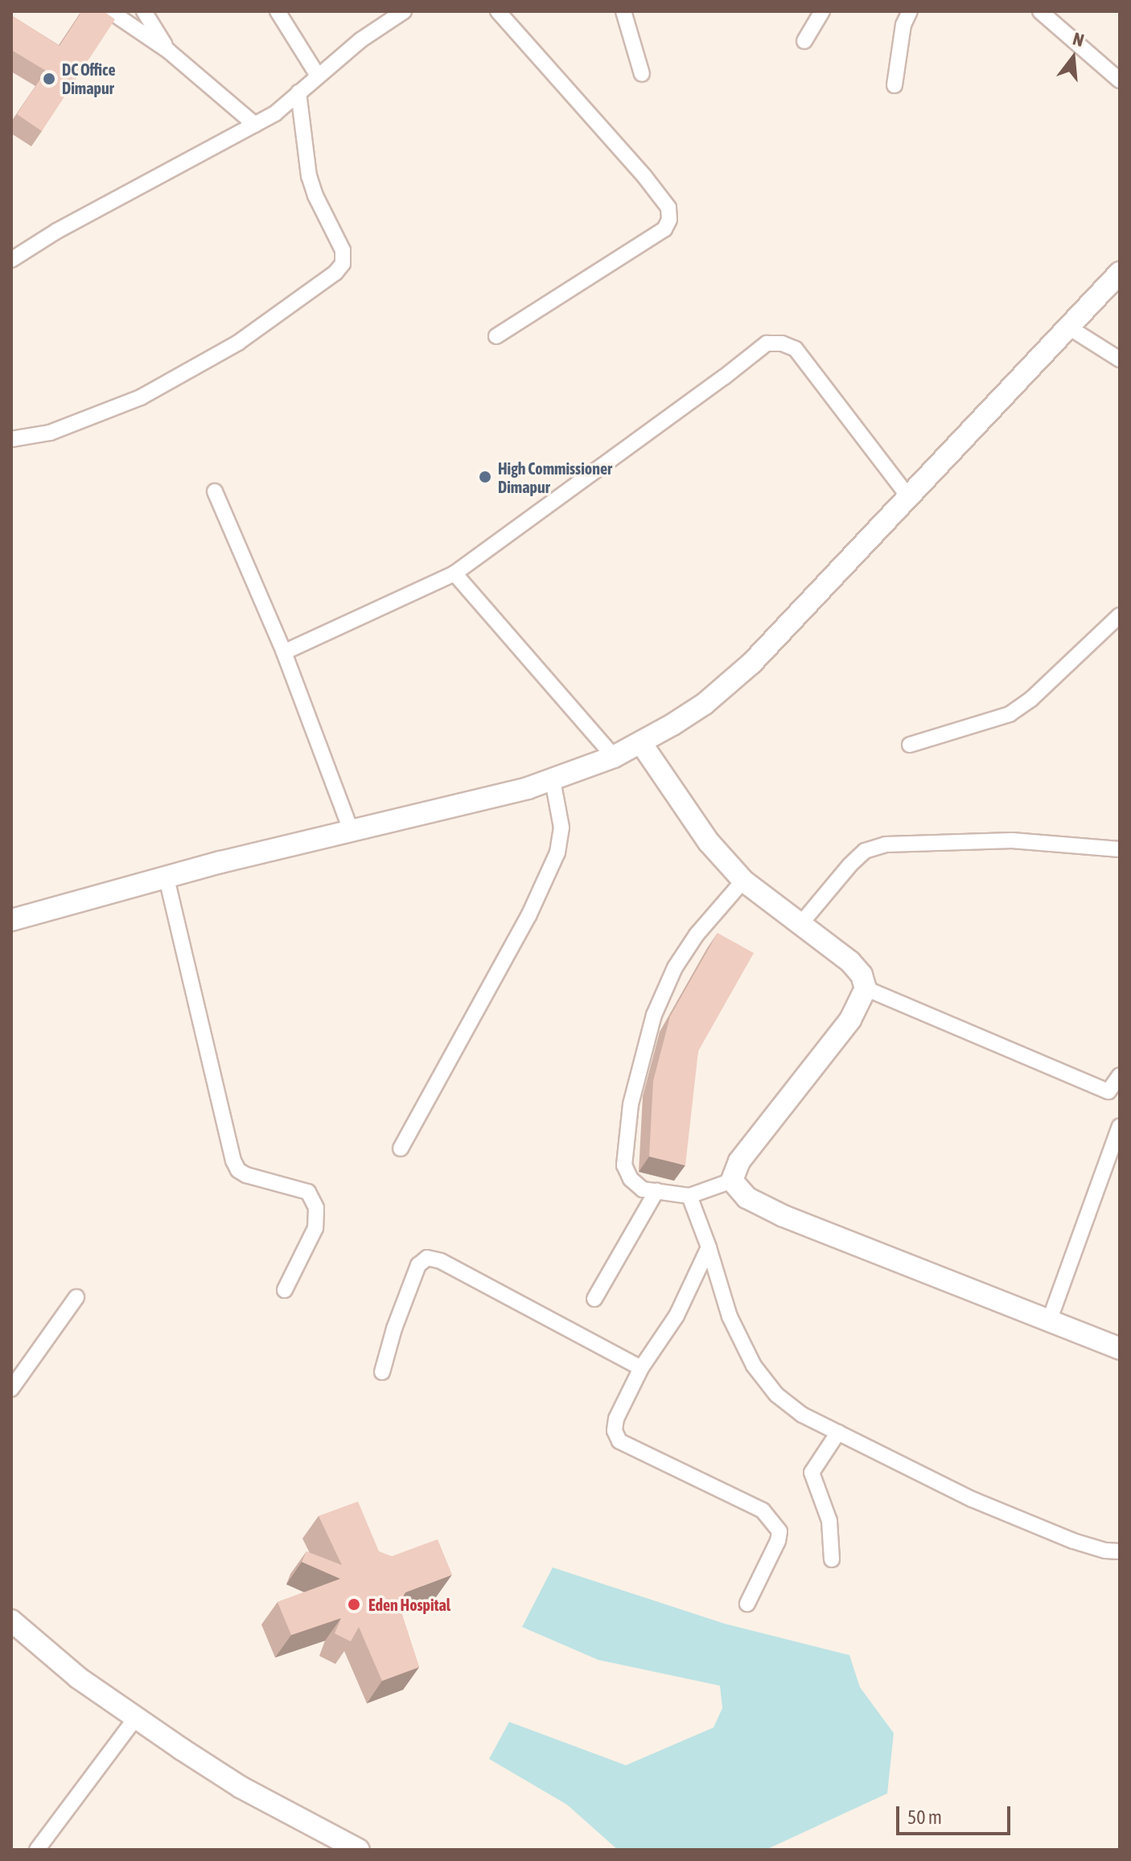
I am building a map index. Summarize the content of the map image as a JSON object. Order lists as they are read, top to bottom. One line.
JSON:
{"places":["DC Office Dimapur","High Commissioner Dimapur","Eden Hospital"],"scale_bar":"50 m","north":"top"}
